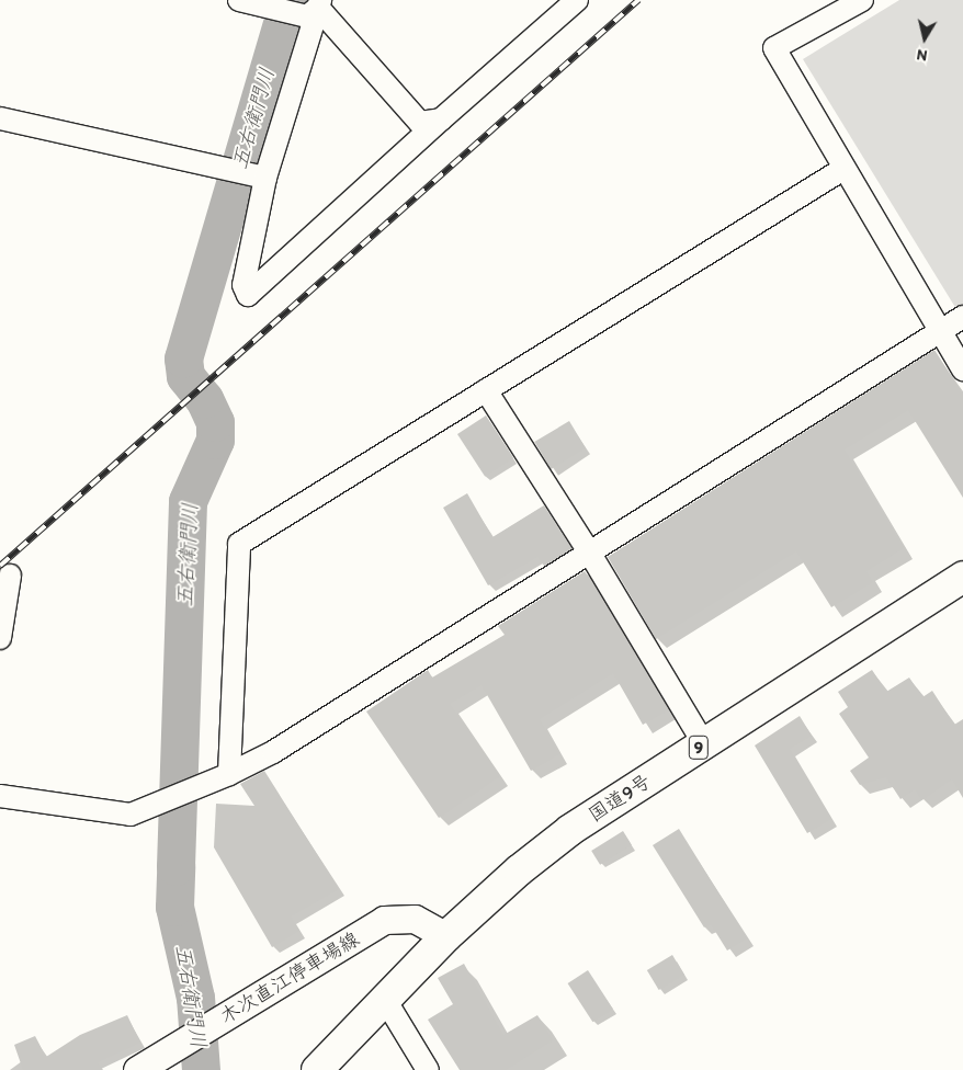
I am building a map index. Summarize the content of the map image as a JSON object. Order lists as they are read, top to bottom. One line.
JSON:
{"streets":{"highway":["9","国道9号"],"main road":["木次直江停車場線"]},"crossings":[["国道9号","木次直江停車場線"]],"water":["五右衛門川"],"north":"bottom"}
